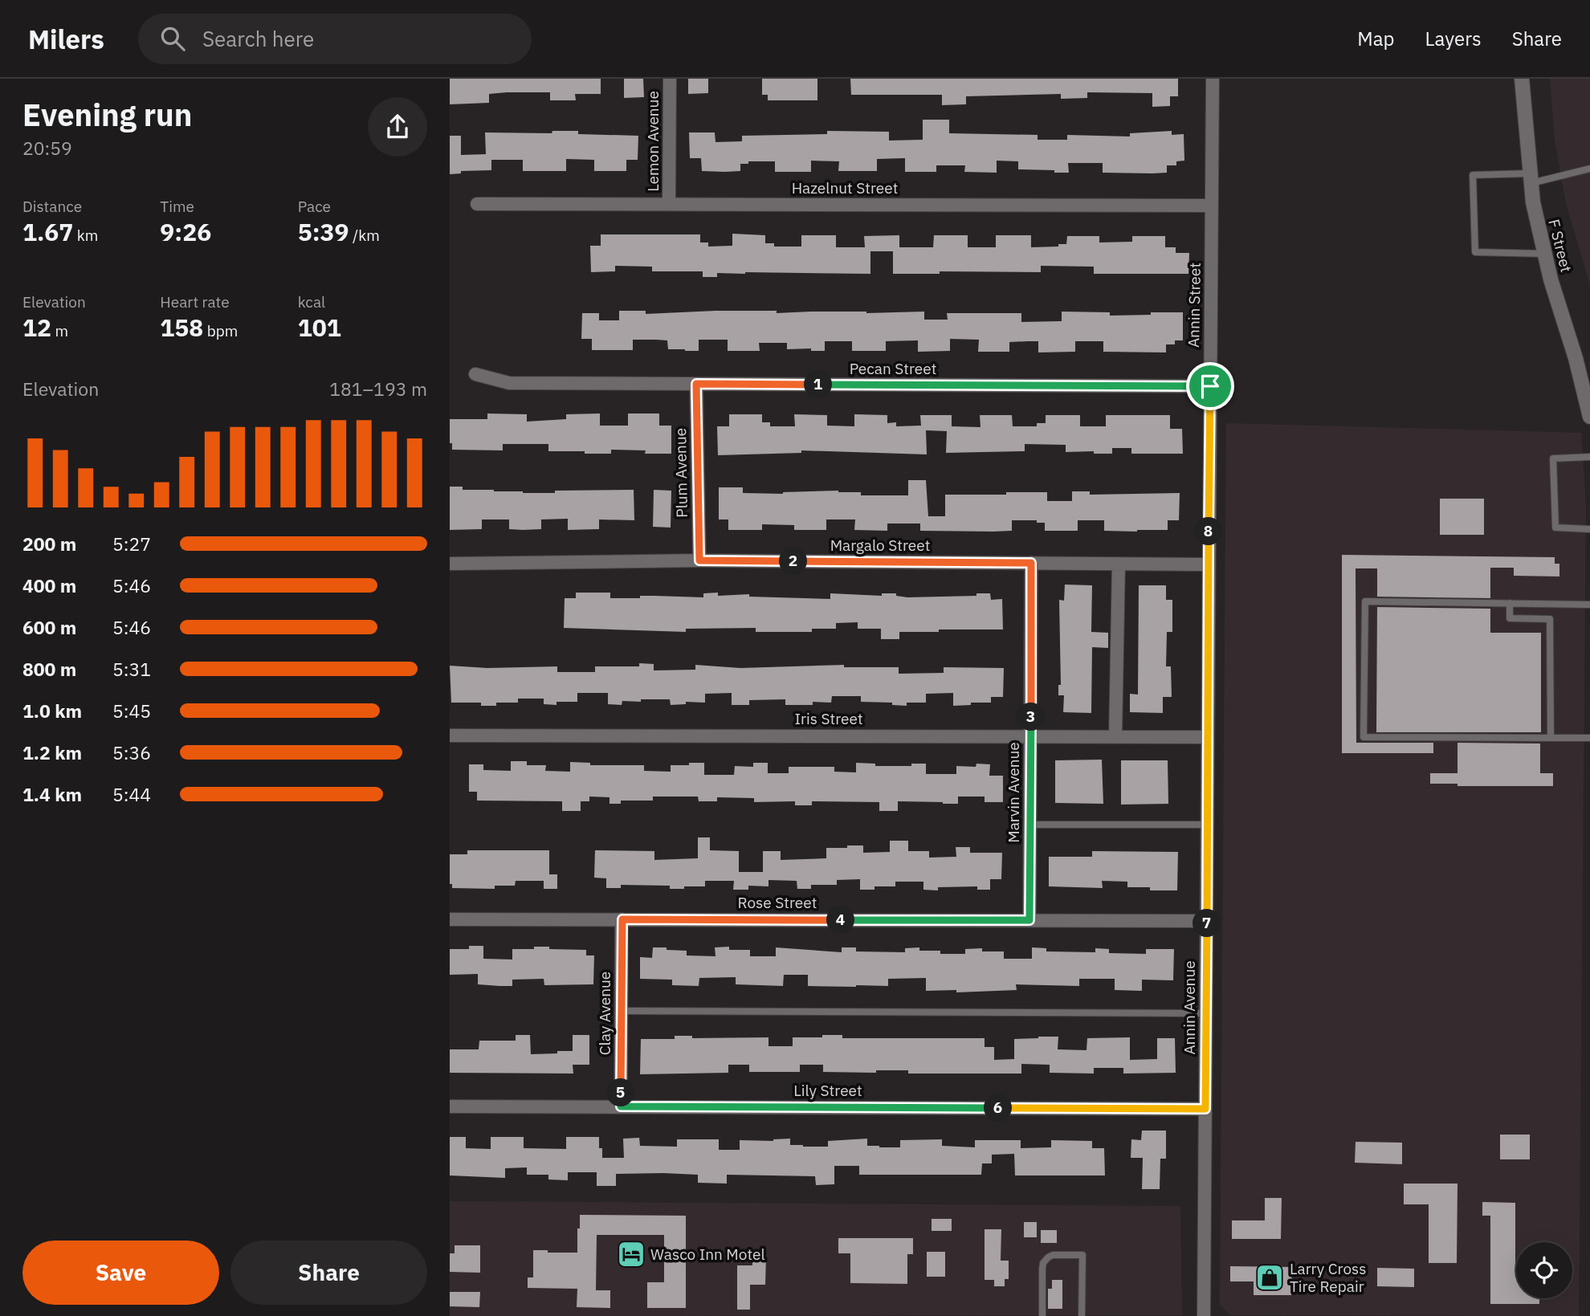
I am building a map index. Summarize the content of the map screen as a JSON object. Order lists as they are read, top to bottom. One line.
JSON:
{"streets":{"street":["Lemon Avenue","Hazelnut Street","F Street","Annin Street","Pecan Street","Plum Avenue","Margalo Street","Iris Street","Marvin Avenue","Rose Street","Annin Avenue","Clay Avenue","Lily Street"]},"crossings":[["Lemon Avenue","Hazelnut Street"],["Hazelnut Street","Annin Street"],["Annin Street","Pecan Street"],["Annin Street","Margalo Street"],["Annin Street","Annin Avenue"],["Pecan Street","Plum Avenue"],["Plum Avenue","Margalo Street"],["Margalo Street","Marvin Avenue"],["Margalo Street","Annin Avenue"],["Iris Street","Marvin Avenue"],["Iris Street","Annin Avenue"],["Marvin Avenue","Rose Street"],["Rose Street","Annin Avenue"],["Rose Street","Clay Avenue"],["Annin Avenue","Lily Street"],["Clay Avenue","Lily Street"]],"places":{"hotel":["Wasco Inn Motel"],"shop":["Larry Cross Tire Repair"]},"page":{"header":"Milers","search":"Search here","nav":["Map","Layers","Share"],"heading":["Evening run","20:59"],"stats":[["Distance","1.67 km"],["Time","9:26"],["Pace","5:39 /km"],["Elevation","12 m"],["Heart rate","158 bpm"],["kcal","101"]],"chart":["Elevation","181–193 m"],"pins":["1","8","2","3","4","7","5","6"],"list":[{"name":"200 m","note":"5:27"},{"name":"400 m","note":"5:46"},{"name":"600 m","note":"5:46"},{"name":"800 m","note":"5:31"},{"name":"1.0 km","note":"5:45"},{"name":"1.2 km","note":"5:36"},{"name":"1.4 km","note":"5:44"}],"buttons":["Save","Share"]}}
